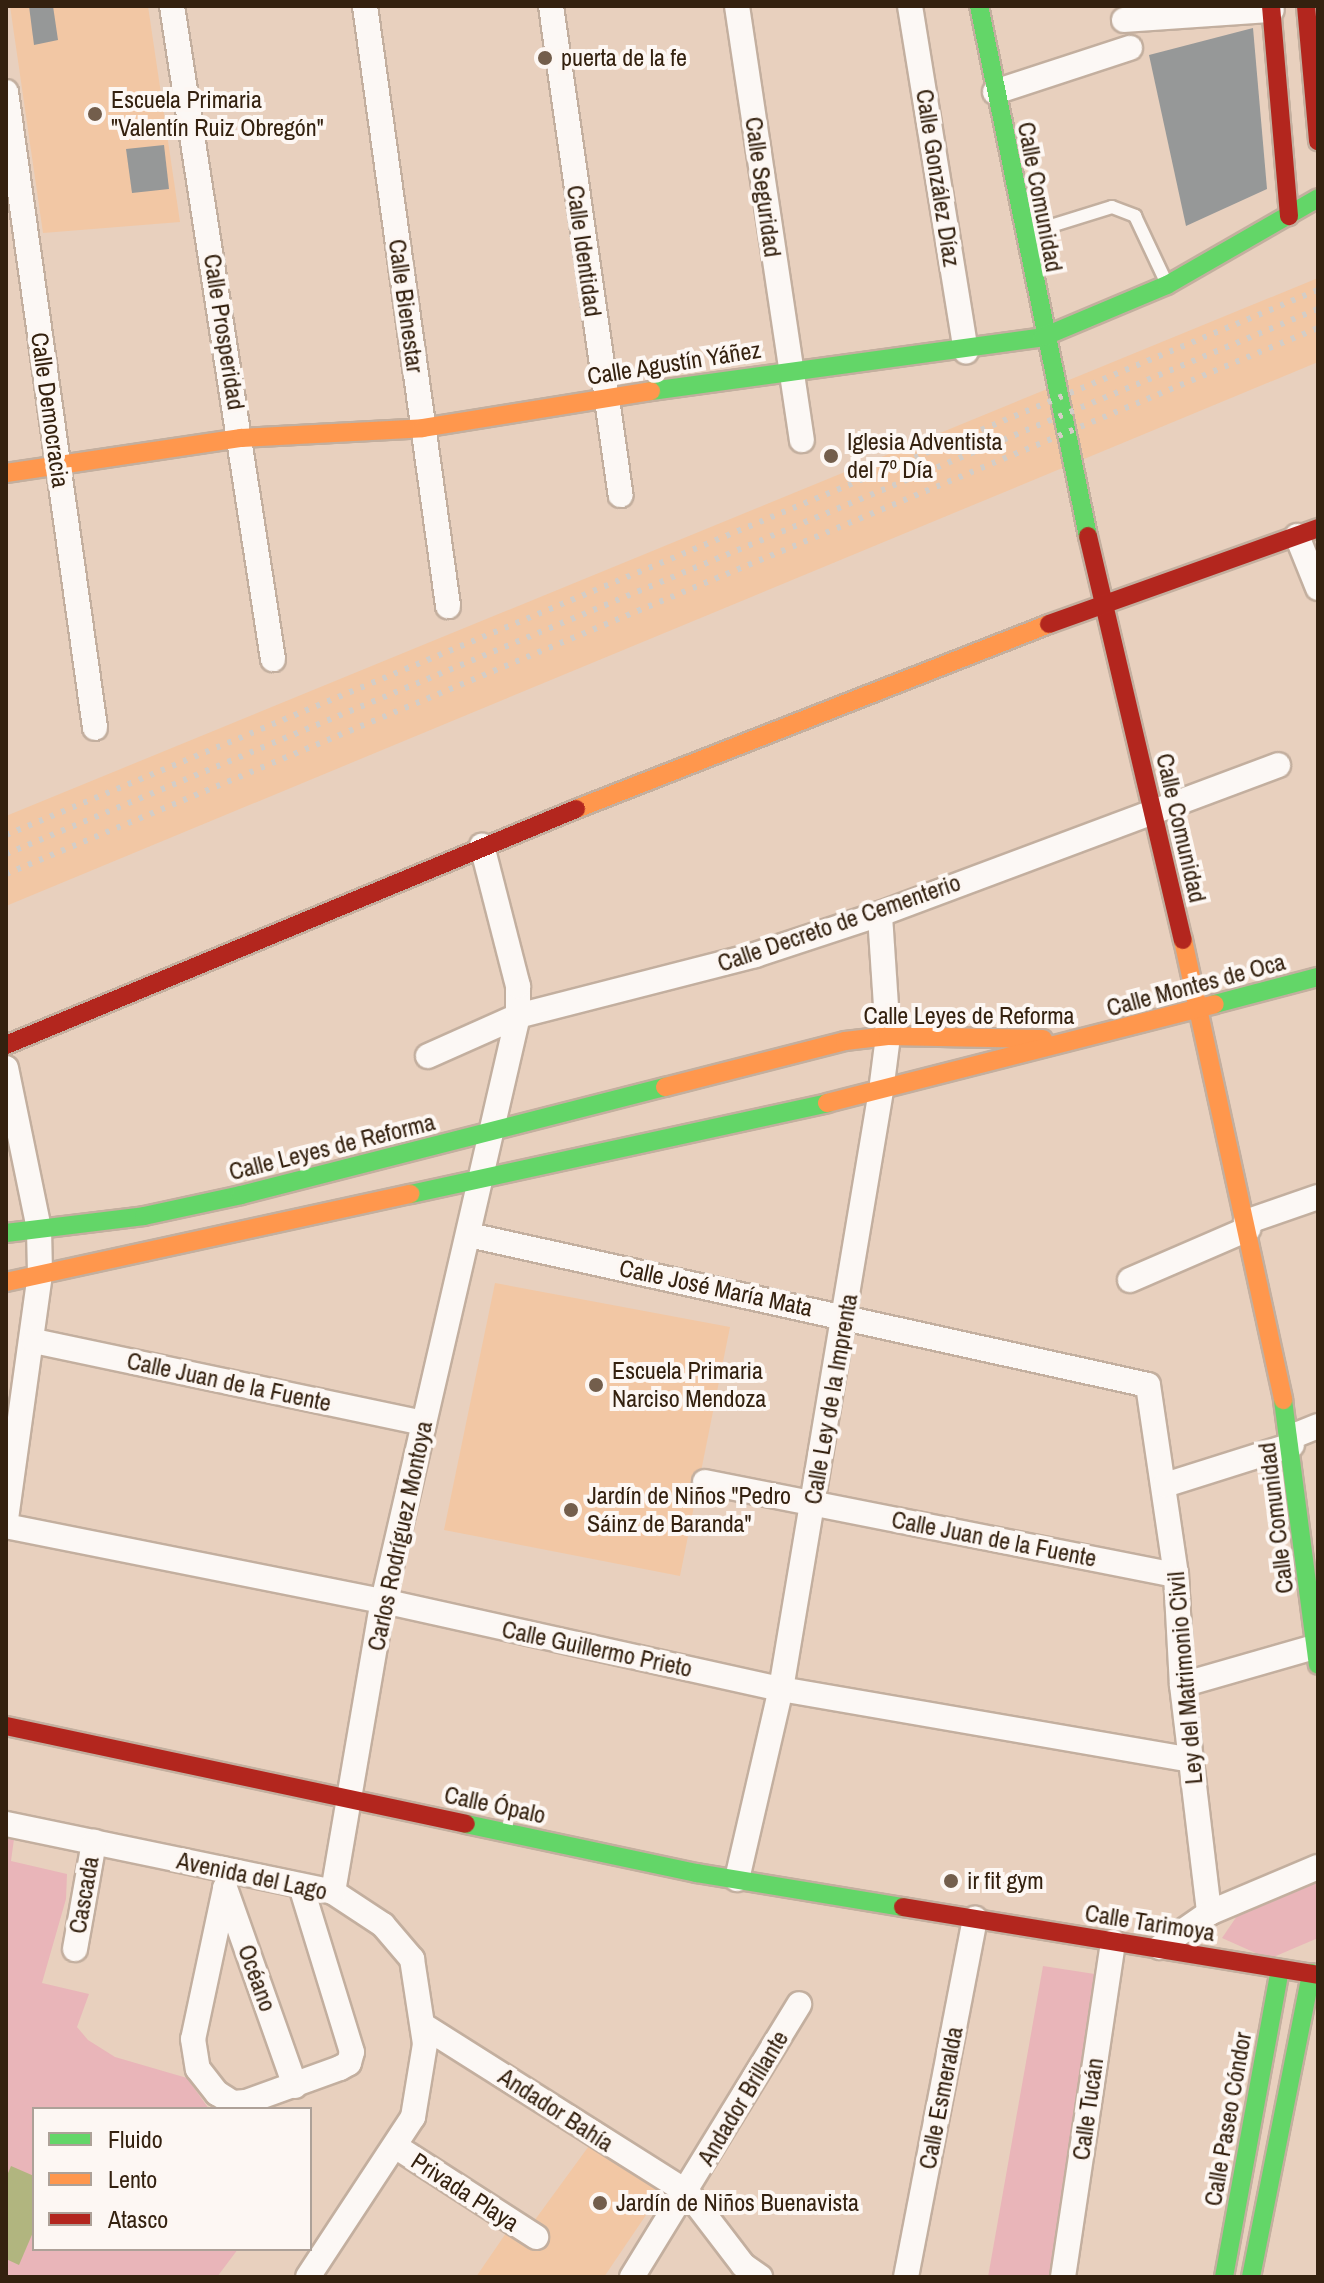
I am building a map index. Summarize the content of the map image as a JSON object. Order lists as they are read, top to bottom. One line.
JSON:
{"streets":{"street":["Calle González Díaz","Calle Seguridad","Calle Comunidad","Calle Identidad","Calle Bienestar","Calle Prosperidad","Calle Agustín Yáñez","Calle Democracia","Calle Decreto de Cementerio","Calle Montes de Oca","Calle Leyes de Reforma","Calle José María Mata","Calle Juan de la Fuente","Calle Ley de la Imprenta","Carlos Rodríguez Montoya","Calle Guillermo Prieto","Ley del Matrimonio Civil","Calle Ópalo","Avenida del Lago","Cascada","Calle Tarimoya","Océano","Andador Brillante","Calle Esmeralda","Calle Tucán","Andador Bahía","Calle Paseo Cóndor","Privada Playa"]},"crossings":[["Calle González Díaz","Calle Agustín Yáñez"],["Calle Seguridad","Calle Agustín Yáñez"],["Calle Comunidad","Calle Agustín Yáñez"],["Calle Comunidad","Calle Decreto de Cementerio"],["Calle Comunidad","Calle Montes de Oca"],["Calle Identidad","Calle Agustín Yáñez"],["Calle Bienestar","Calle Agustín Yáñez"],["Calle Prosperidad","Calle Agustín Yáñez"],["Calle Agustín Yáñez","Calle Democracia"],["Calle Decreto de Cementerio","Calle Ley de la Imprenta"],["Calle Decreto de Cementerio","Carlos Rodríguez Montoya"],["Calle Montes de Oca","Calle Leyes de Reforma"],["Calle Leyes de Reforma","Calle Ley de la Imprenta"],["Calle Leyes de Reforma","Carlos Rodríguez Montoya"],["Calle José María Mata","Calle Ley de la Imprenta"],["Calle José María Mata","Carlos Rodríguez Montoya"],["Calle José María Mata","Ley del Matrimonio Civil"],["Calle Juan de la Fuente","Calle Ley de la Imprenta"],["Calle Juan de la Fuente","Carlos Rodríguez Montoya"],["Calle Juan de la Fuente","Ley del Matrimonio Civil"],["Calle Ley de la Imprenta","Calle Guillermo Prieto"],["Calle Ley de la Imprenta","Calle Ópalo"],["Carlos Rodríguez Montoya","Calle Guillermo Prieto"],["Carlos Rodríguez Montoya","Calle Ópalo"],["Carlos Rodríguez Montoya","Avenida del Lago"],["Calle Guillermo Prieto","Ley del Matrimonio Civil"],["Calle Ópalo","Calle Tarimoya"],["Calle Ópalo","Calle Esmeralda"],["Avenida del Lago","Cascada"],["Avenida del Lago","Océano"],["Avenida del Lago","Andador Bahía"],["Avenida del Lago","Privada Playa"],["Calle Tarimoya","Calle Esmeralda"],["Calle Tarimoya","Calle Tucán"],["Calle Tarimoya","Calle Paseo Cóndor"],["Andador Brillante","Andador Bahía"]],"places":["puerta de la fe","Escuela Primaria \"Valentín Ruiz Obregón\"","Iglesia Adventista del 7º Día","Escuela Primaria Narciso Mendoza","Jardín de Niños \"Pedro Sáinz de Baranda\"","ir fit gym","Jardín de Niños Buenavista"],"legend":["Fluido","Lento","Atasco"]}
